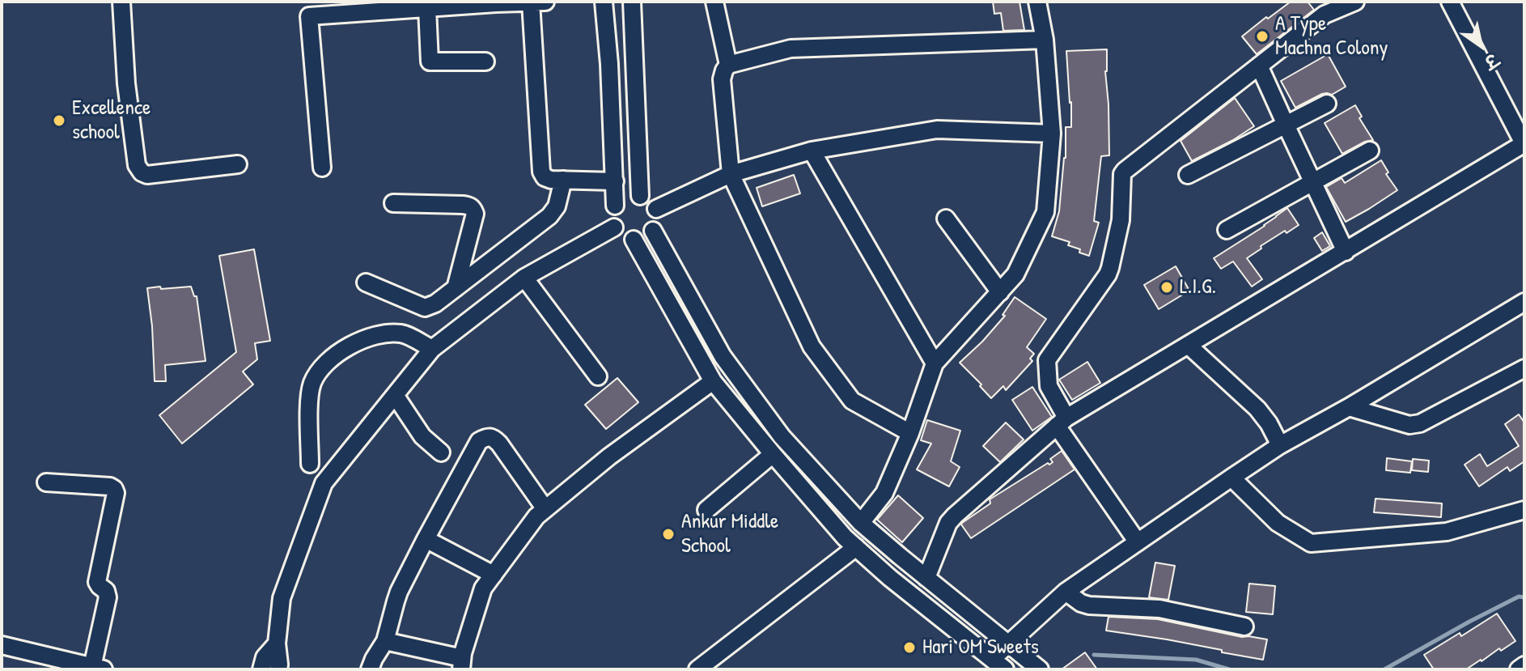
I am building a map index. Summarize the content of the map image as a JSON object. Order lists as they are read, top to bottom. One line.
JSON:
{"places":["A Type Machna Colony","Excellence school","L.I.G.","Ankur Middle School","Hari OM Sweets"],"north":"bottom right"}
